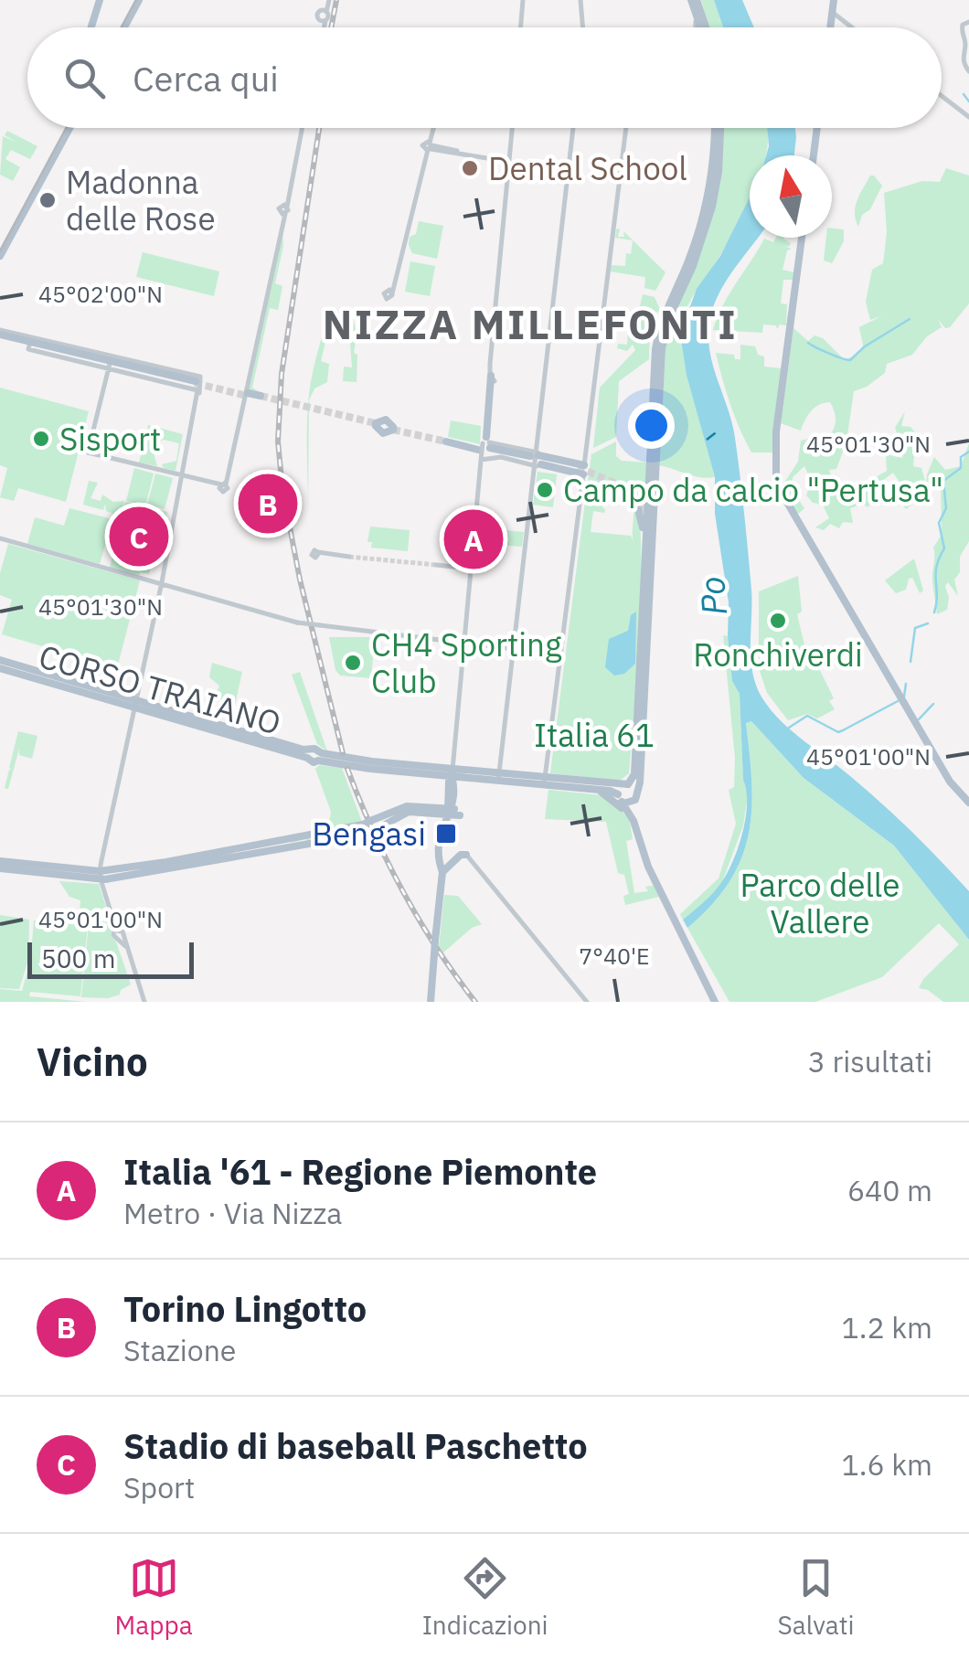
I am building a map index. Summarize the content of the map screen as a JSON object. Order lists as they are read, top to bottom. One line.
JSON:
{"streets":{"main road":["CORSO TRAIANO"]},"districts":["NIZZA MILLEFONTI"],"water":["Po"],"parks":["Italia 61","Parco delle Vallere"],"places":{"other":["Dental School","Madonna delle Rose","Sisport","Campo da calcio \"Pertusa\"","Ronchiverdi","CH4 Sporting Club"],"transit":["Bengasi"]},"scale_bar":"500 m","north":"top","page":{"search":"Cerca qui","pins":["B","C","A"],"scale":"500 m","heading":["Vicino","3 risultati"],"list":[{"mark":"A","name":"Italia '61 - Regione Piemonte","note":"Metro · Via Nizza","value":"640 m"},{"mark":"B","name":"Torino Lingotto","note":"Stazione","value":"1.2 km"},{"mark":"C","name":"Stadio di baseball Paschetto","note":"Sport","value":"1.6 km"}],"nav":["Mappa","Indicazioni","Salvati"]},"coordinates":["45°02'00\"N","45°01'30\"N","45°01'00\"N","7°40'E"]}
